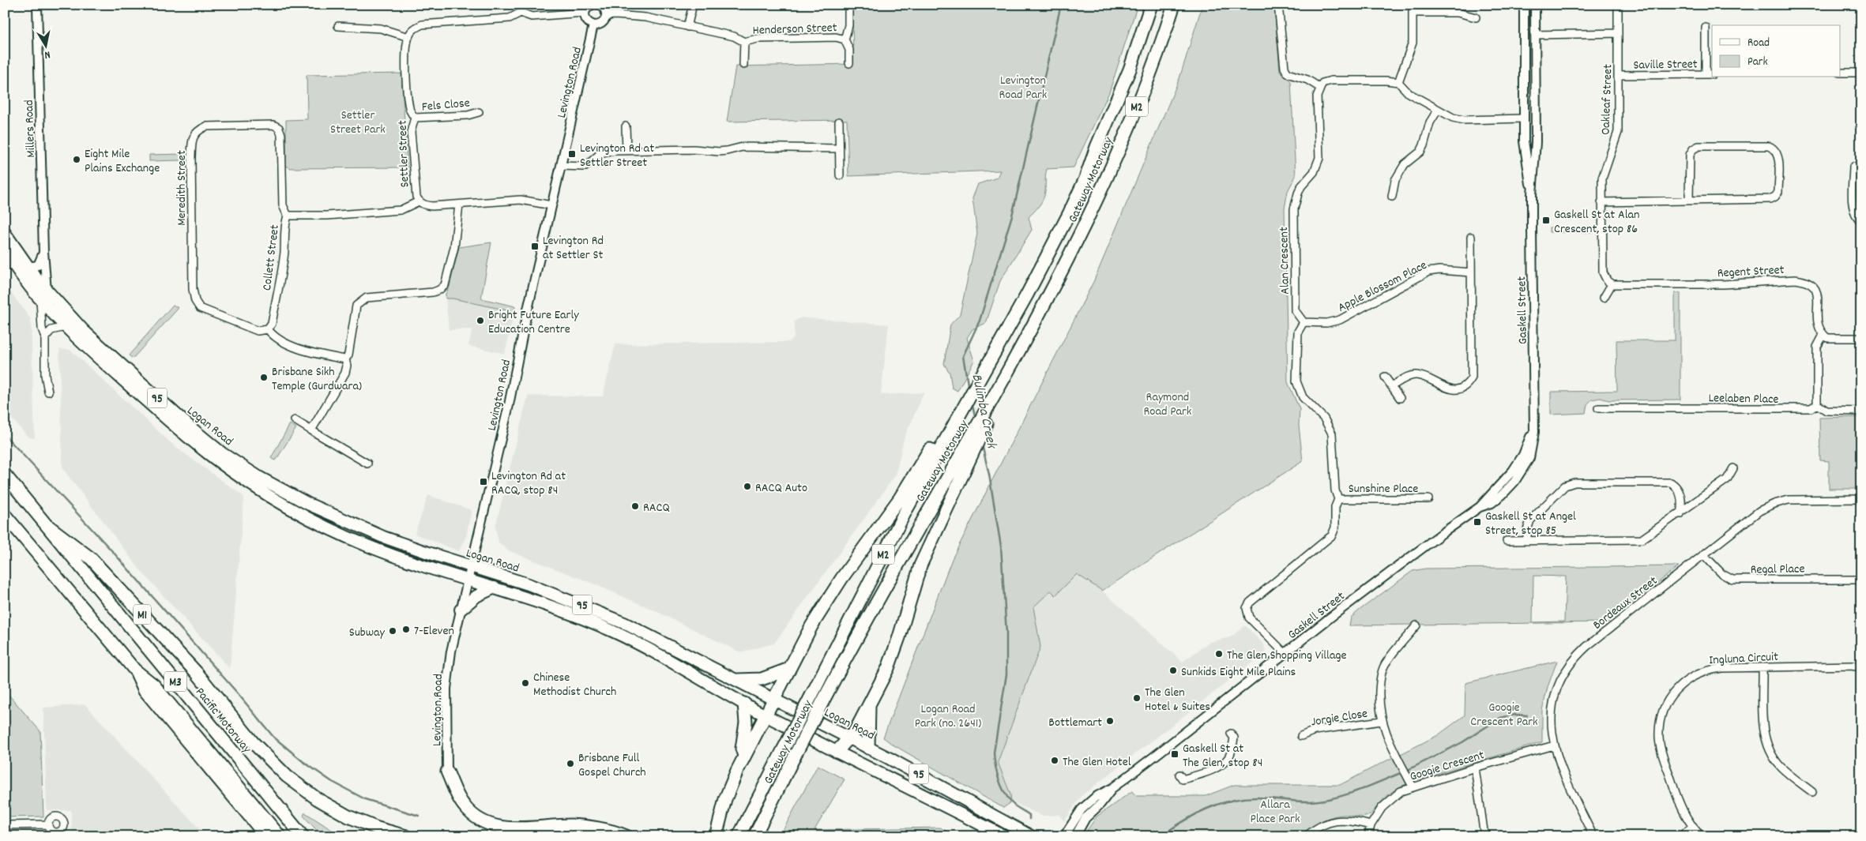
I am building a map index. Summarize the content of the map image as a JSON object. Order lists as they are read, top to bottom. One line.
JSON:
{"streets":{"highway":["M2","Gateway Motorway","M1","M3","Pacific Motorway"],"main road":["95","Logan Road"],"street":["Henderson Street","Saville Street","Levington Road","Oakleaf Street","Fels Close","Millers Road","Settler Street","Meredith Street","Collett Street","Alan Crescent","Regent Street","Apple Blossom Place","Gaskell Street","Leelaben Place","Sunshine Place","Regal Place","Bordeaux Street","Ingluna Circuit","Jorgie Close","Googie Crescent"]},"crossings":[["Saville Street","Oakleaf Street"],["Levington Road","Settler Street"],["Levington Road","Logan Road"],["Oakleaf Street","Regent Street"],["Fels Close","Settler Street"],["Millers Road","Logan Road"],["Settler Street","Collett Street"],["Meredith Street","Collett Street"],["Alan Crescent","Apple Blossom Place"],["Regal Place","Bordeaux Street"],["Bordeaux Street","Googie Crescent"],["M1","Pacific Motorway"]],"water":["Bulimba Creek"],"parks":["Levington Road Park","Settler Street Park","Raymond Road Park","Googie Crescent Park","Logan Road Park (no. 2641)","Allara Place Park"],"places":{"transit":["Levington Rd at Settler Street","Gaskell St at Alan Crescent, stop 86","Levington Rd at Settler St","Levington Rd at RACQ, stop 84","Gaskell St at Angel Street, stop 85","Gaskell St at The Glen, stop 84"],"other":["Eight Mile Plains Exchange","Bright Future Early Education Centre","Brisbane Sikh Temple (Gurdwara)","RACQ Auto","RACQ","7-Eleven","Subway","The Glen Shopping Village","Sunkids Eight Mile Plains","Chinese Methodist Church","The Glen Hotel & Suites","Bottlemart","The Glen Hotel","Brisbane Full Gospel Church"]},"legend":["Road","Park"],"north":"bottom"}
